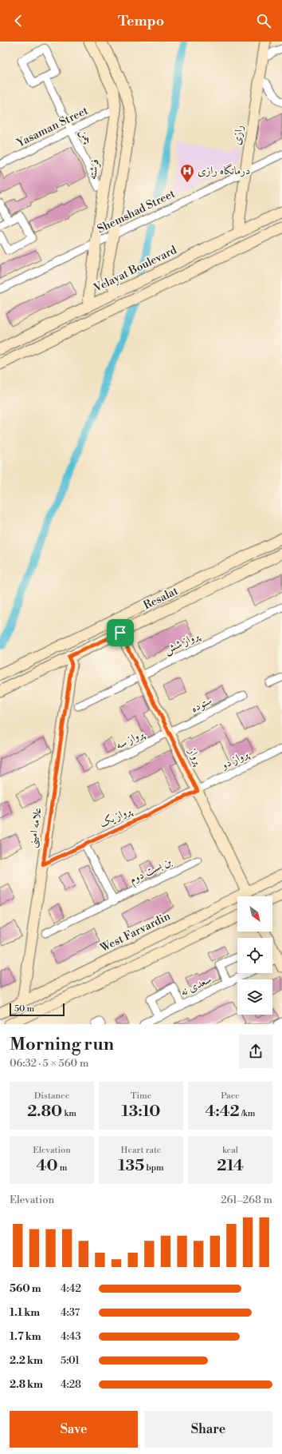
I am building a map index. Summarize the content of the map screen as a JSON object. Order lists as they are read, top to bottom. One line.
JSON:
{"streets":{"street":["Yasaman Street","رازی","چمن","فرشته","Shemshad Street","Velayat Boulevard","Resalat","پرواز شش","ستوده","پرواز سه","پرواز","پرواز دو","پرواز یک","علامه امینی","بن بست دوم","West Farvardin","سعدی نه"]},"crossings":[["Yasaman Street","چمن"],["Yasaman Street","فرشته"],["رازی","Shemshad Street"],["رازی","Velayat Boulevard"],["فرشته","Shemshad Street"],["فرشته","Velayat Boulevard"],["Resalat","پرواز"],["Resalat","علامه امینی"],["پرواز شش","پرواز"],["ستوده","پرواز سه"],["ستوده","پرواز"],["پرواز سه","پرواز"],["پرواز","پرواز دو"],["پرواز","پرواز یک"],["پرواز","West Farvardin"],["پرواز دو","پرواز یک"],["پرواز یک","علامه امینی"],["علامه امینی","West Farvardin"]],"places":{"hospital":["درمانگاه رازی"]},"scale_bar":"50 m","north":"bottom right","page":{"header":"Tempo","scale":"50 m","heading":["Morning run","06:32 · 5 × 560 m"],"stats":[["Distance","2.80 km"],["Time","13:10"],["Pace","4:42 /km"],["Elevation","40 m"],["Heart rate","135 bpm"],["kcal","214"]],"chart":["Elevation","261–268 m"],"list":[{"name":"560 m","note":"4:42"},{"name":"1.1 km","note":"4:37"},{"name":"1.7 km","note":"4:43"},{"name":"2.2 km","note":"5:01"},{"name":"2.8 km","note":"4:28"}],"buttons":["Save","Share"]}}
